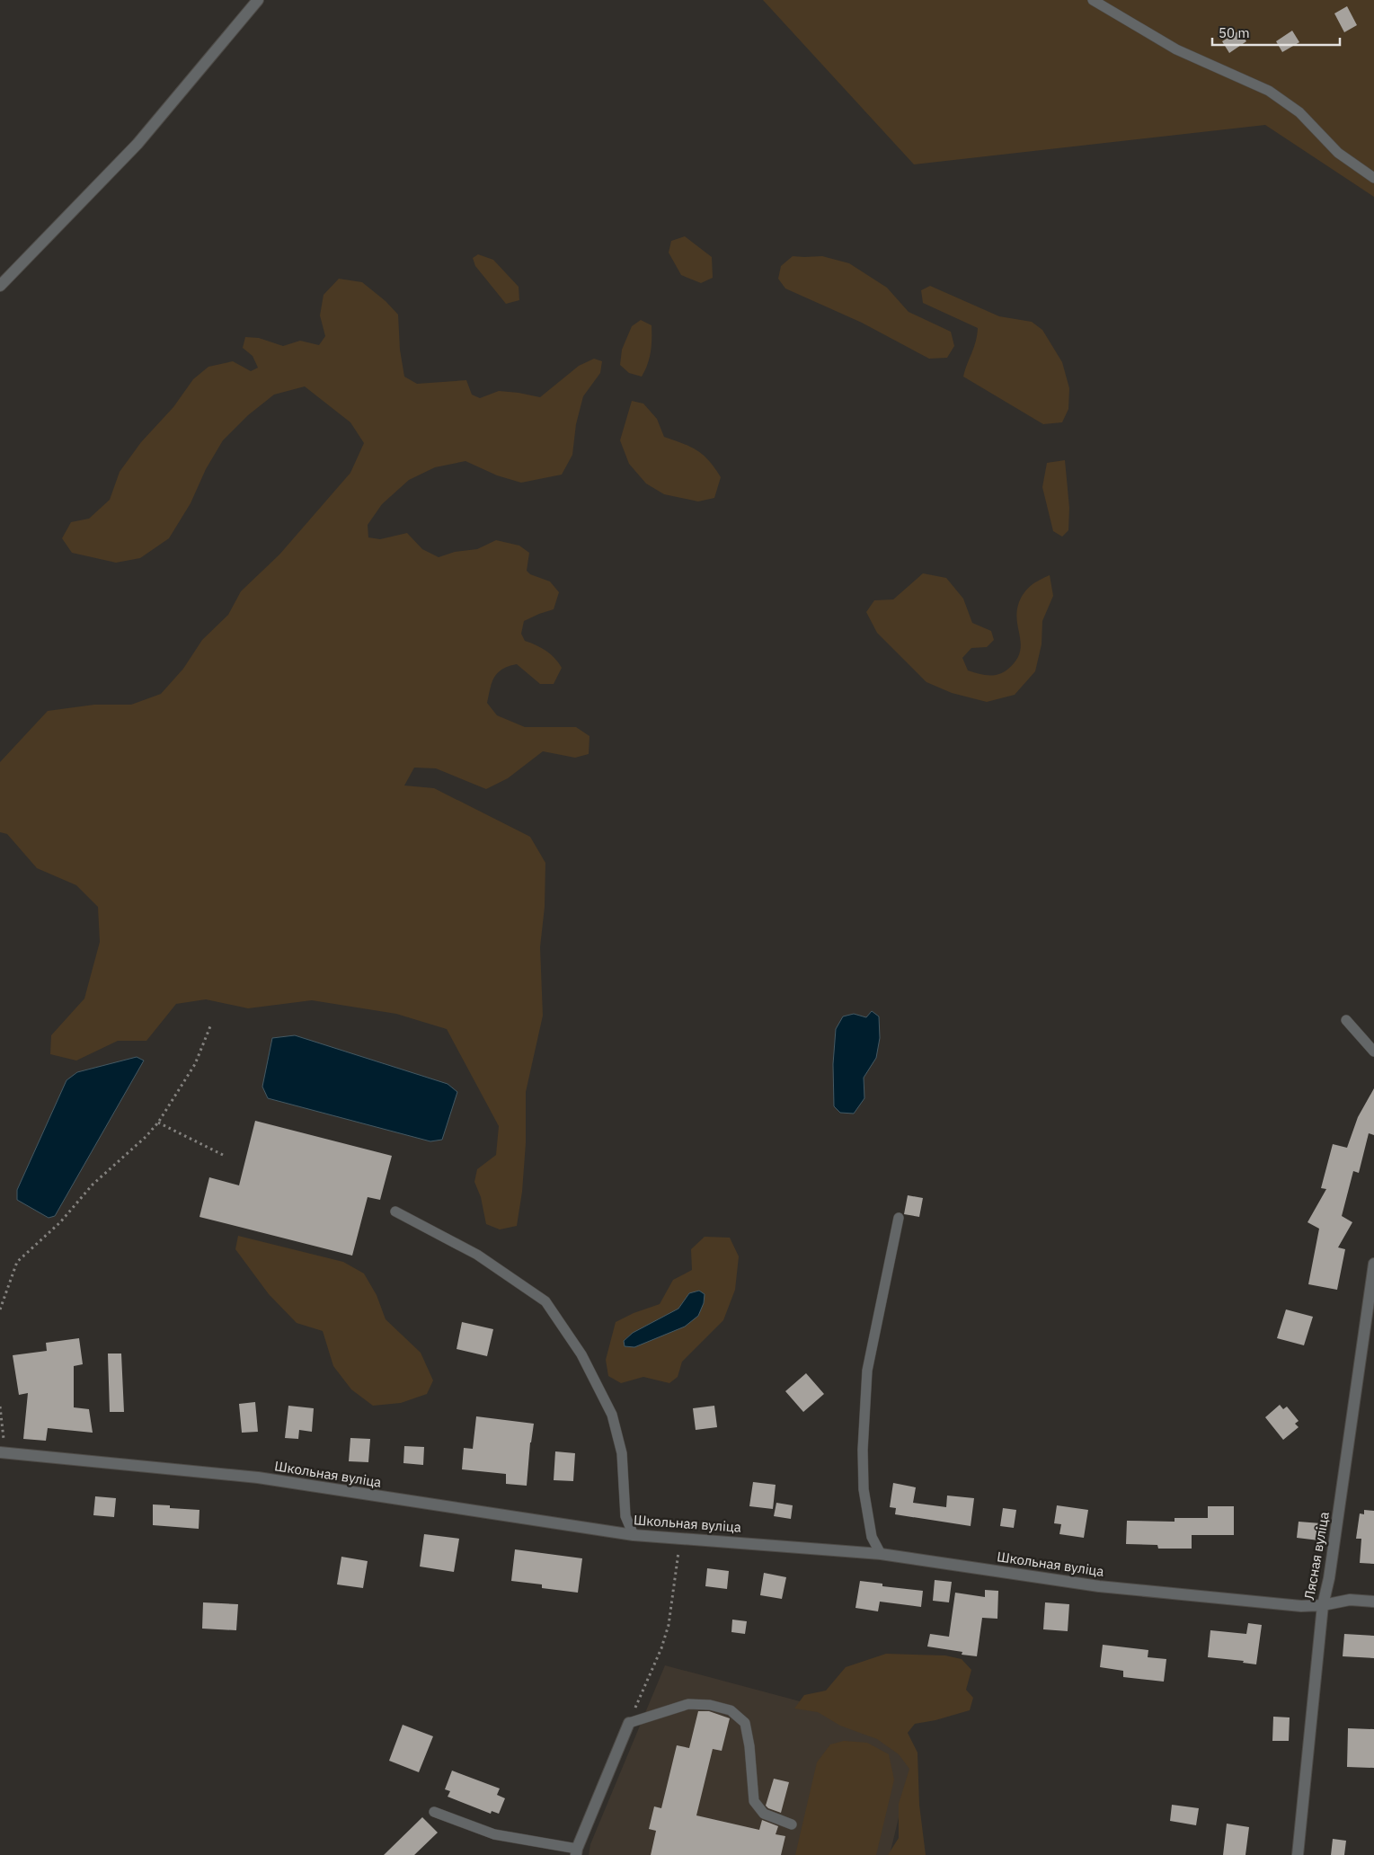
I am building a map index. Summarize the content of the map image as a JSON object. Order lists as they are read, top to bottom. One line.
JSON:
{"streets":{"street":["Школьная вуліца","Лясная вуліца"]},"crossings":[["Школьная вуліца","Лясная вуліца"]],"scale_bar":"50 m"}
